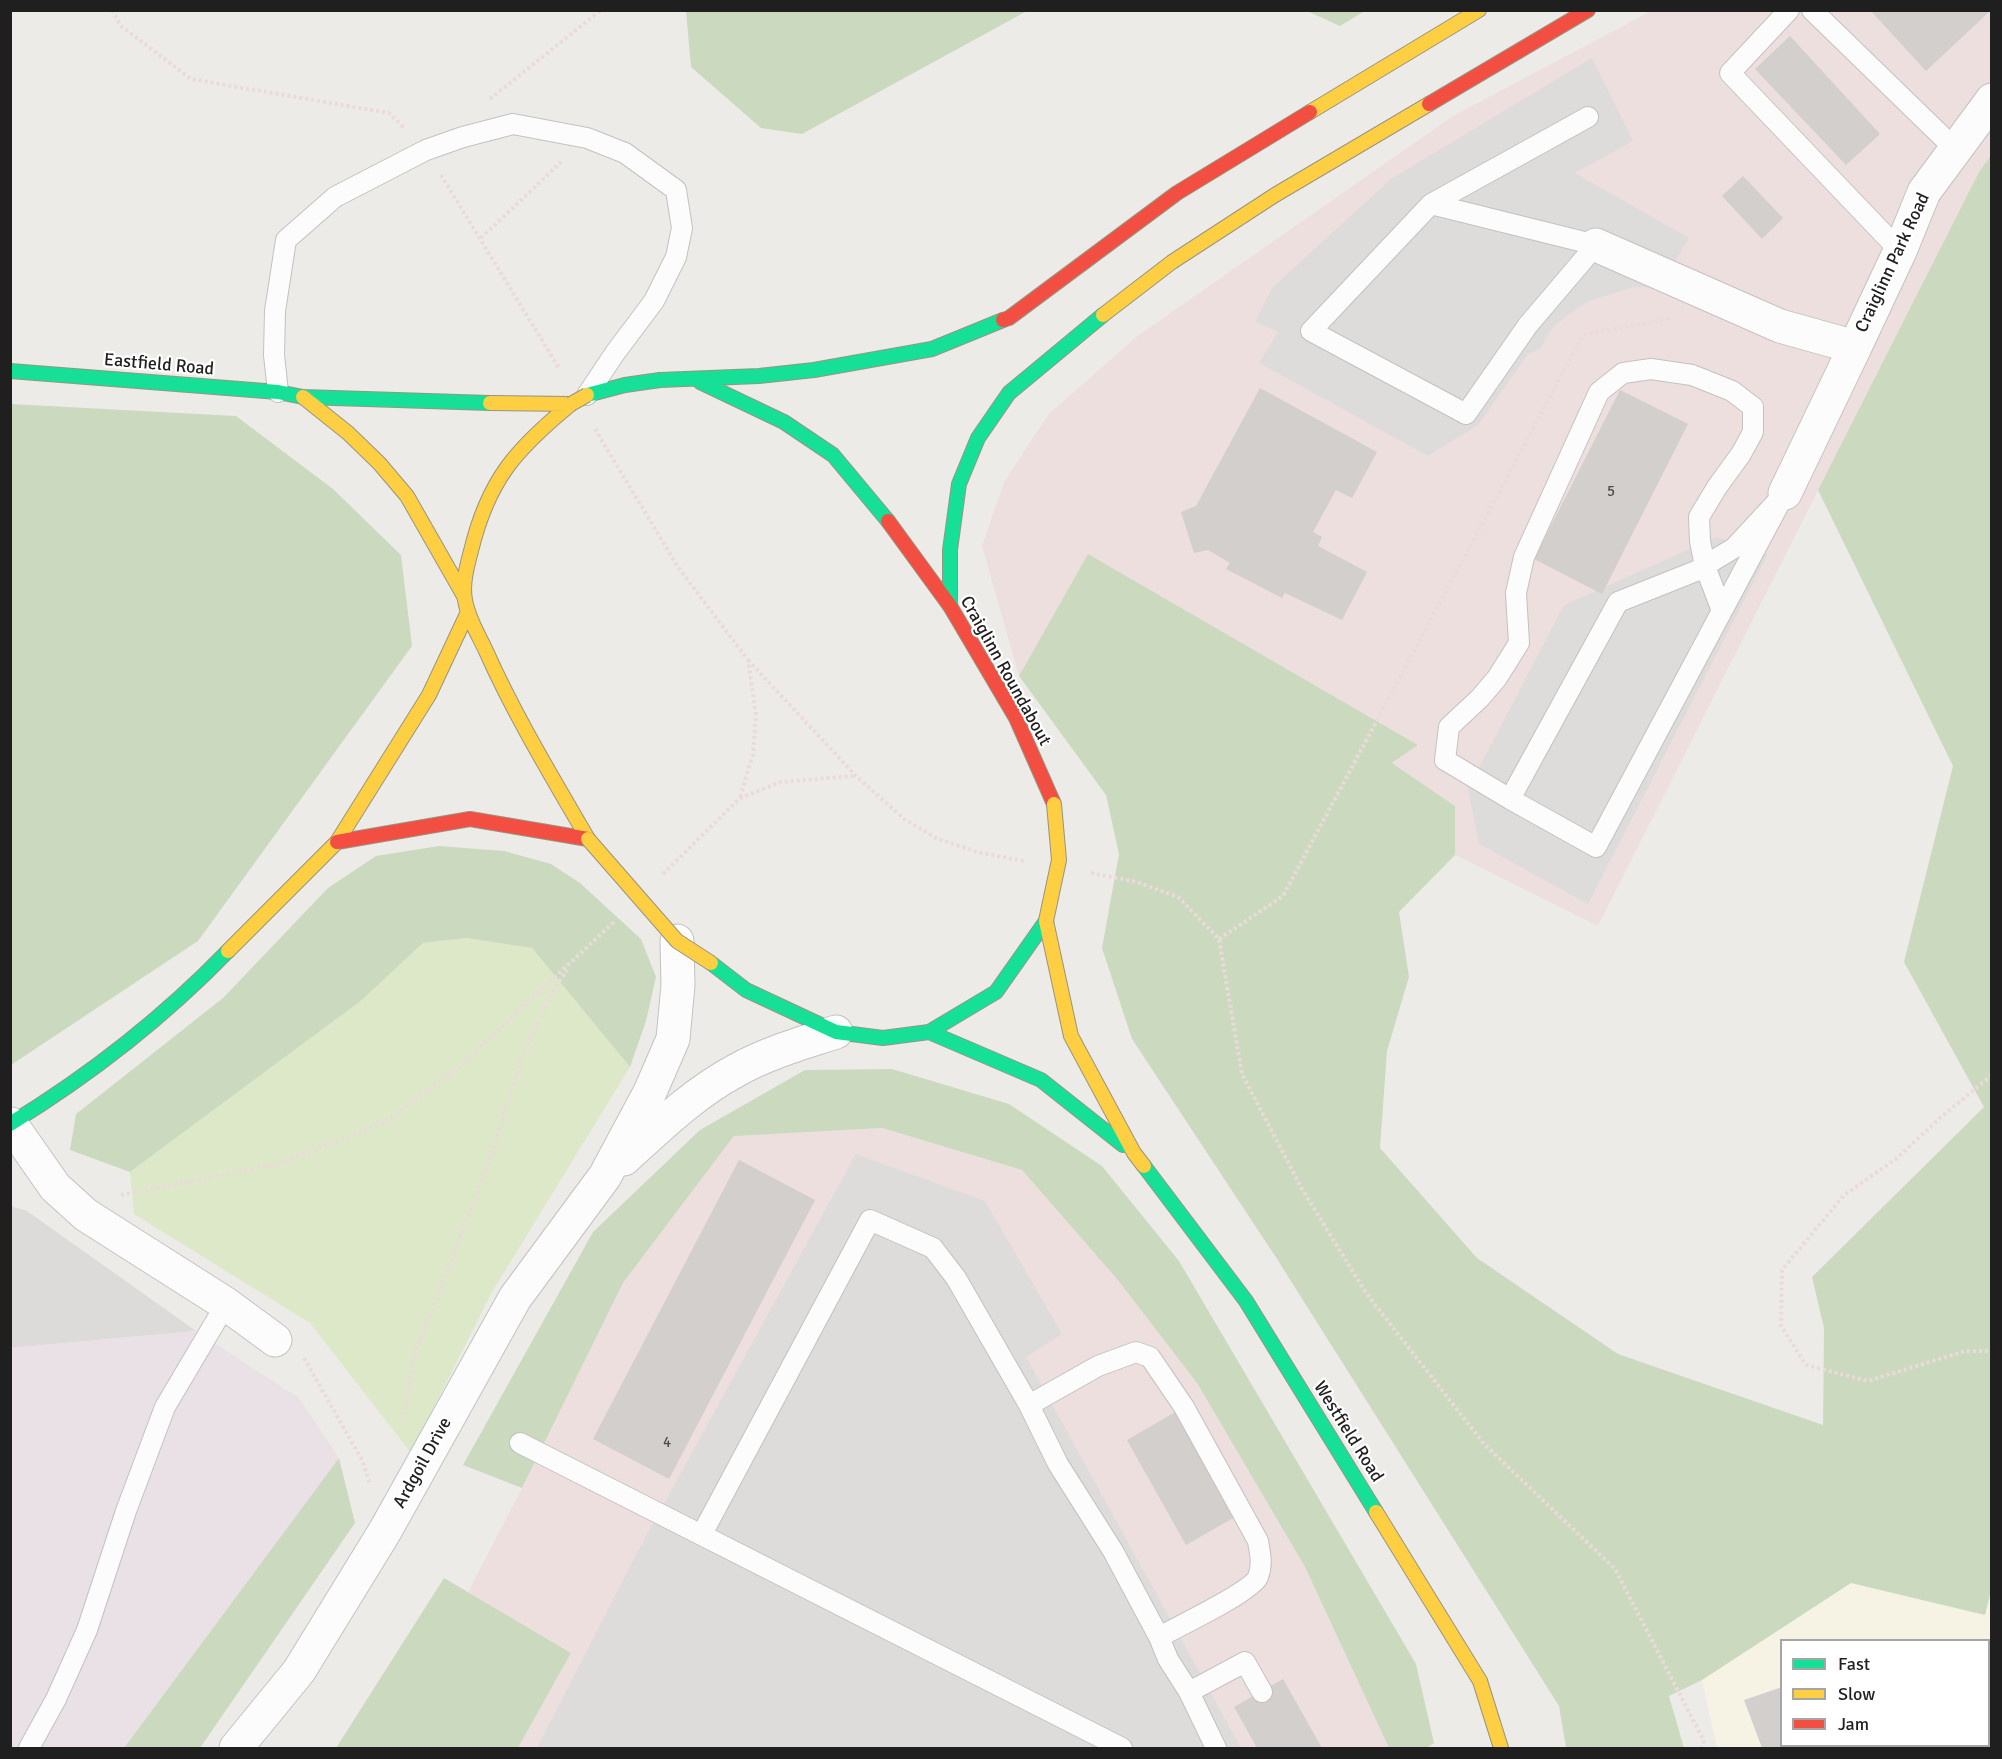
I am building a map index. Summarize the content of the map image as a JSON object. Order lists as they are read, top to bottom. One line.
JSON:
{"streets":{"main road":["Eastfield Road","Craiglinn Roundabout","Westfield Road"],"street":["Craiglinn Park Road","Ardgoil Drive"]},"crossings":[["Eastfield Road","Craiglinn Roundabout"],["Craiglinn Roundabout","Westfield Road"],["Craiglinn Roundabout","Ardgoil Drive"]],"house_numbers":["5","4"],"legend":["Fast","Slow","Jam"]}
